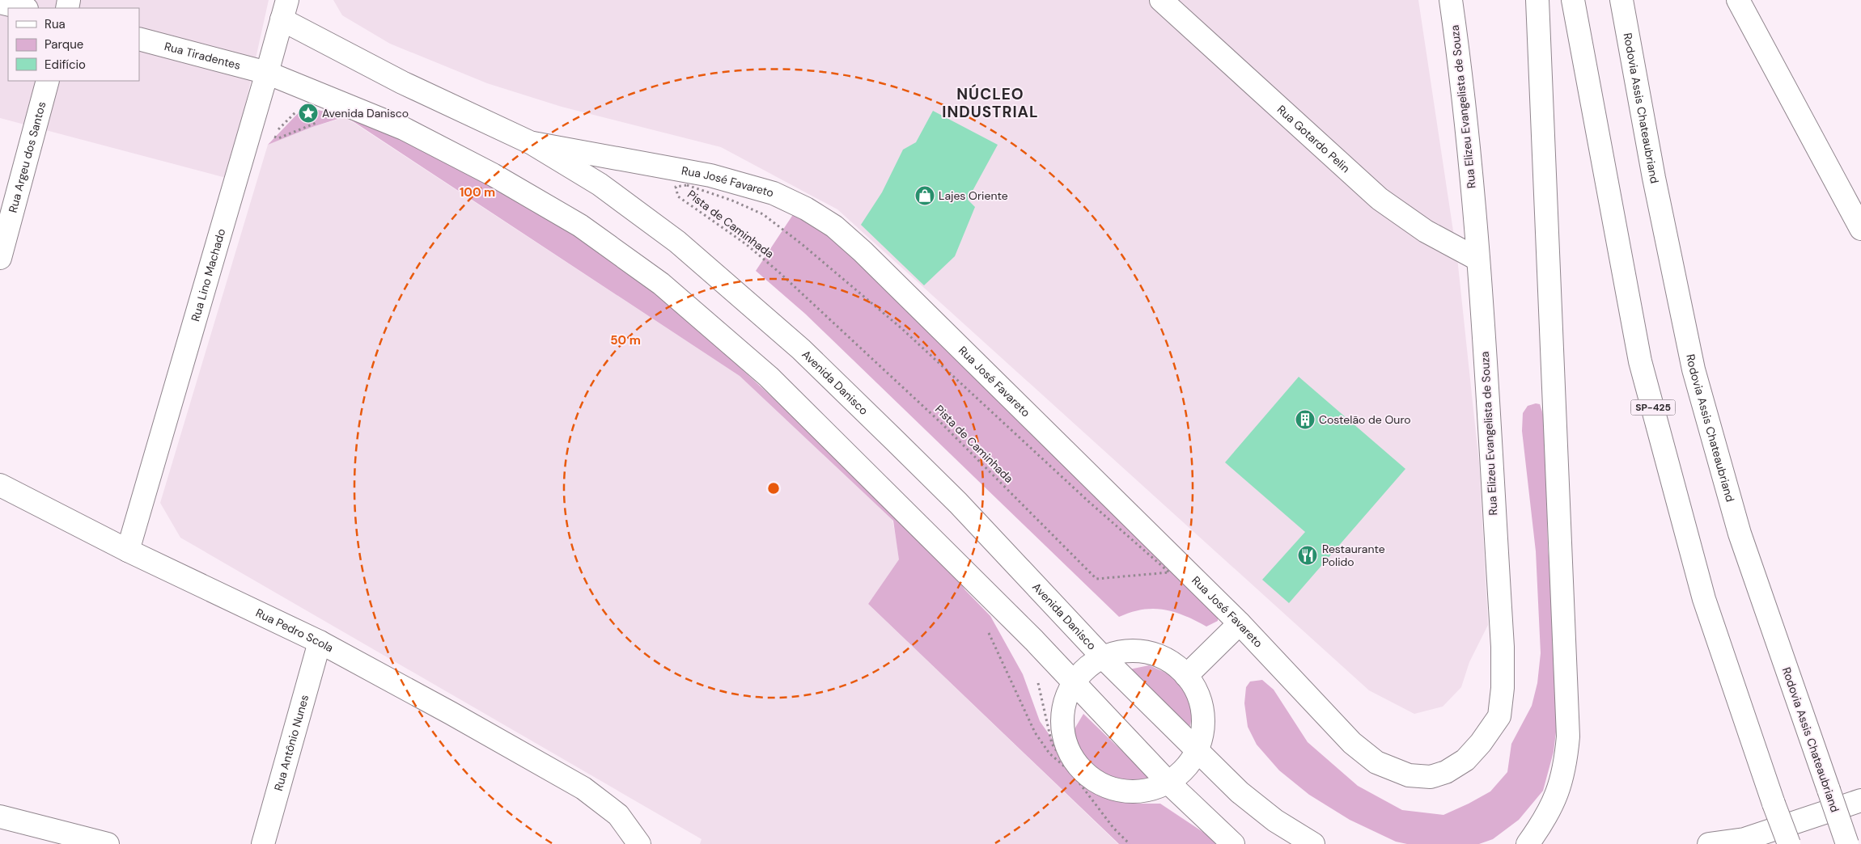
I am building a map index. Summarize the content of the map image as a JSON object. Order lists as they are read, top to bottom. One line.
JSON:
{"streets":{"main road":["Rua Tiradentes","Rua Elizeu Evangelista de Souza","Rodovia Assis Chateaubriand","Rua Gotardo Pelin","Rua Argeu dos Santos","Rua José Favareto","Rua Lino Machado","Avenida Danisco","SP-425","Rua Pedro Scola","Rua Antônio Nunes"],"path":["Pista de Caminhada"]},"crossings":[["Rua Tiradentes","Rua Lino Machado"],["Rua Elizeu Evangelista de Souza","Rua Gotardo Pelin"],["Rua Elizeu Evangelista de Souza","Rua José Favareto"],["Rua José Favareto","Avenida Danisco"],["Rua Lino Machado","Avenida Danisco"],["Rua Lino Machado","Rua Pedro Scola"],["Rua Pedro Scola","Rua Antônio Nunes"]],"districts":["NÚCLEO INDUSTRIAL"],"places":{"place":["Avenida Danisco"],"shop":["Lajes Oriente"],"building":["Costelão de Ouro"],"restaurant":["Restaurante Polido"]},"legend":["Rua","Parque","Edifício"],"rings":["100 m","50 m"]}
